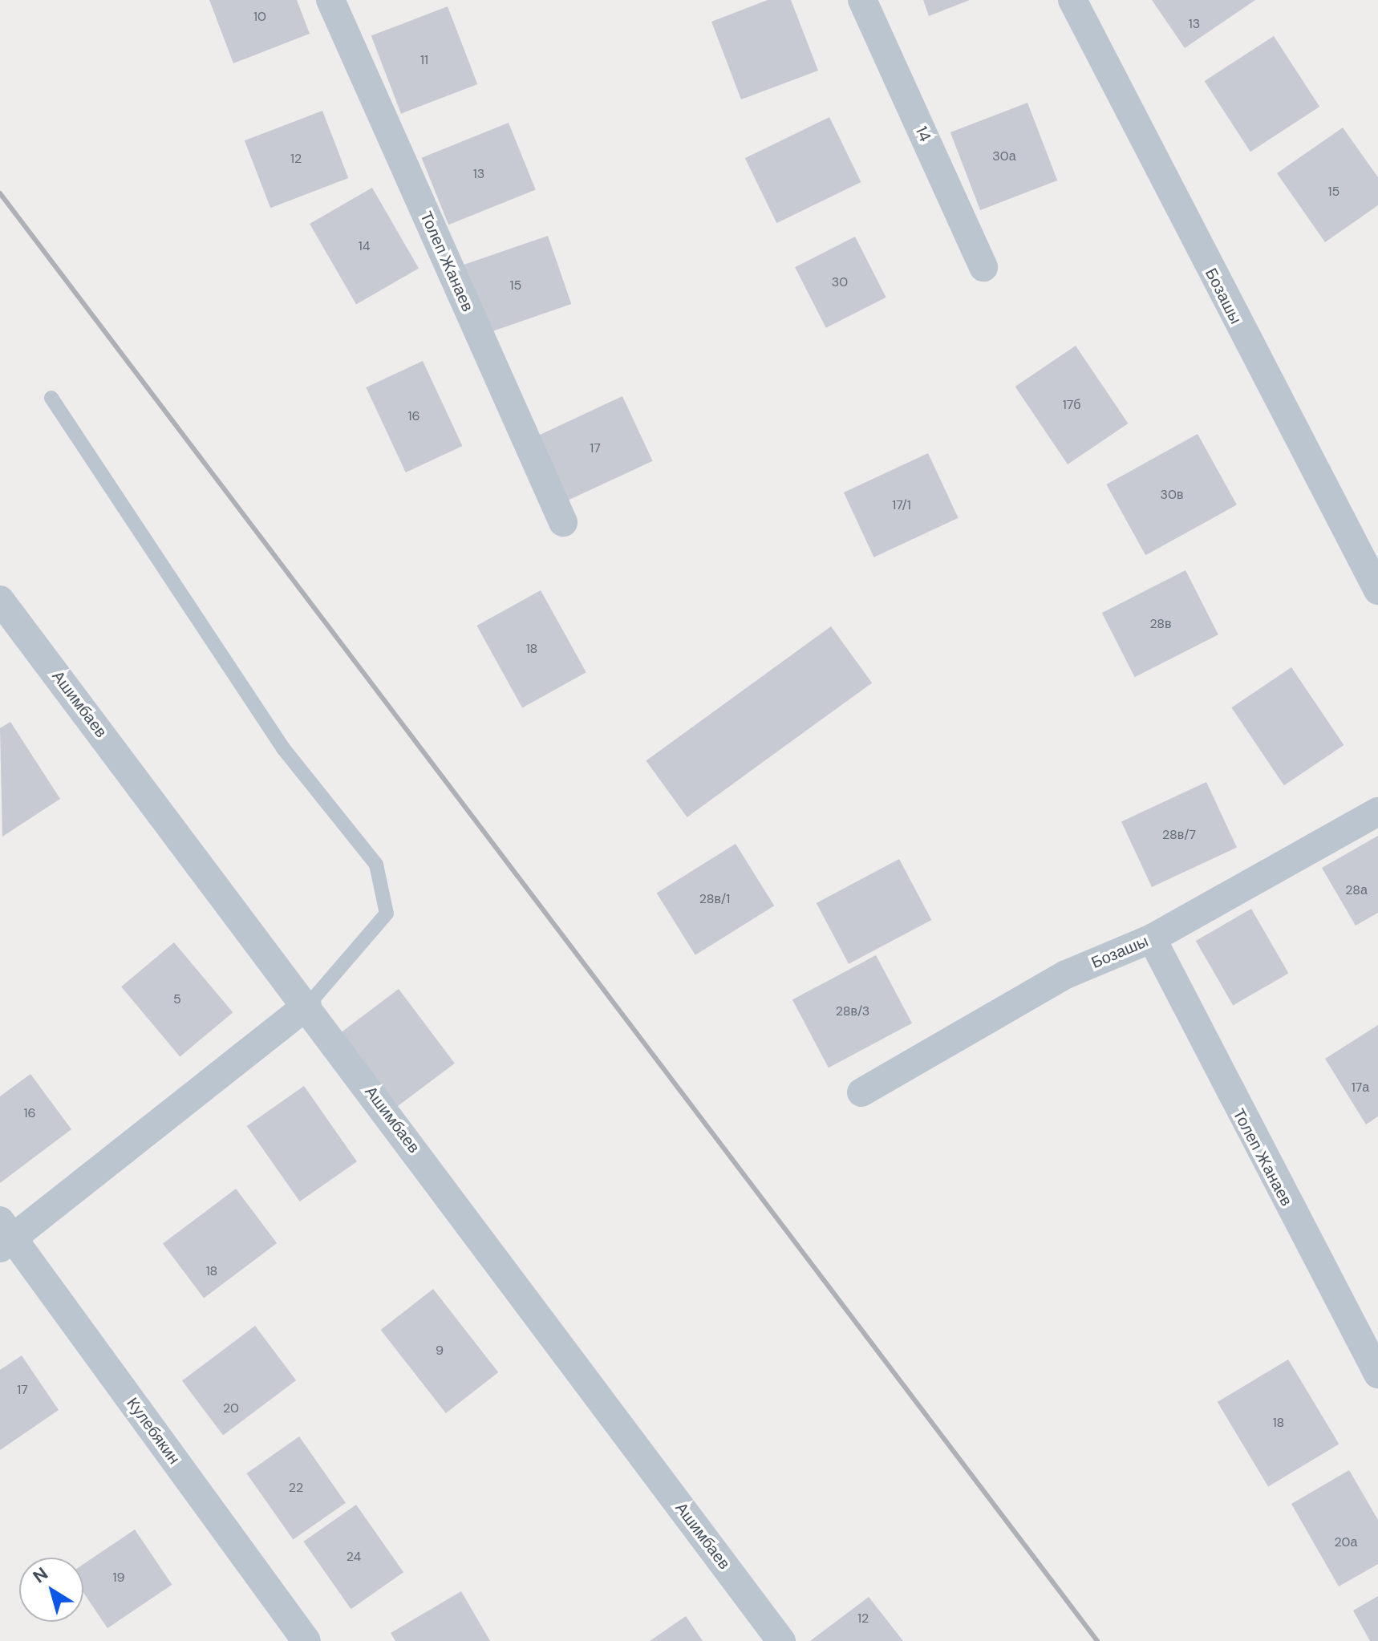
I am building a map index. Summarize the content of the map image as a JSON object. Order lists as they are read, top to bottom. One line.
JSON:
{"streets":{"street":["14","Толеп Жанаев","Бозашы","Ашимбаев","Кулебякин"]},"crossings":[["Толеп Жанаев","Бозашы"]],"house_numbers":["10","13","11","30а","12","13","15","14","30","15","17б","16","17","30в","17/1","28в","18","28в/7","28а","28в/1","5","28в/3","17а","16","18","9","17","20","18","22","20а","24","19","12"],"north":"top left"}
